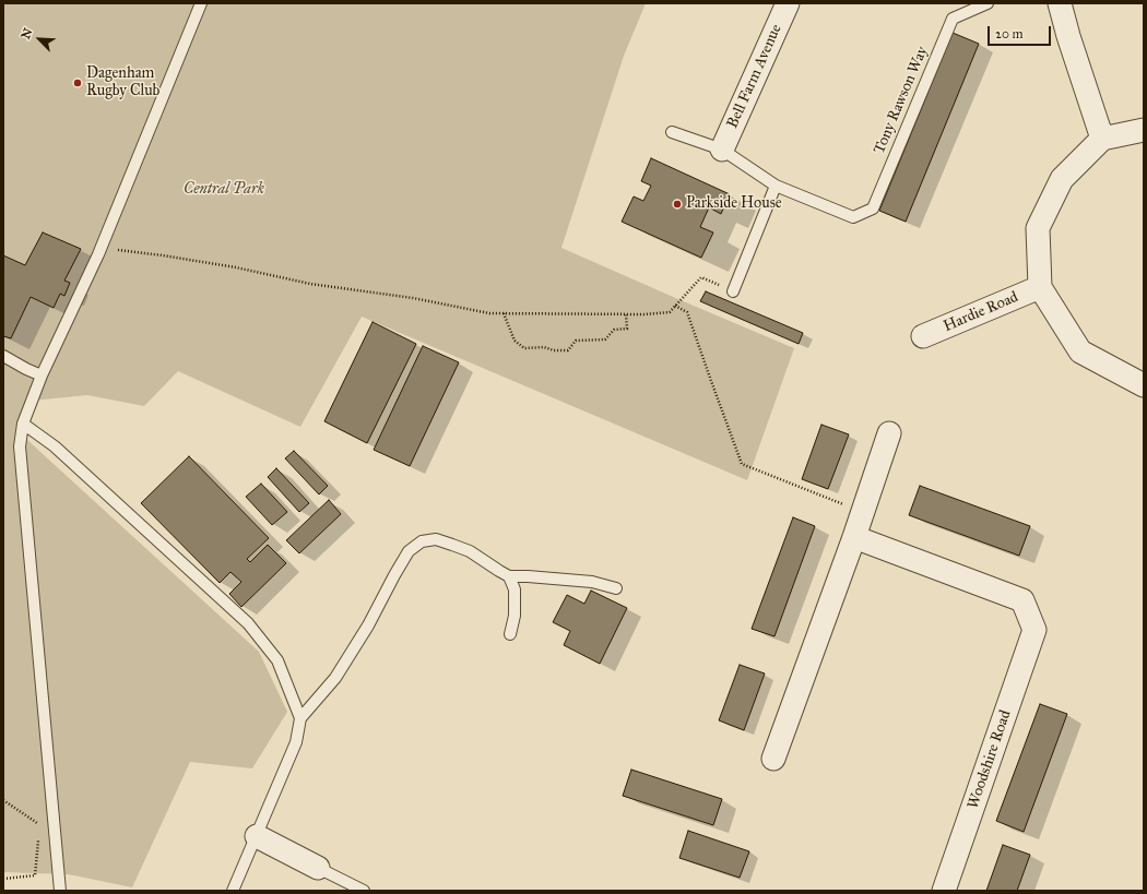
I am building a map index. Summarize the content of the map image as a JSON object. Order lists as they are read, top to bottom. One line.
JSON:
{"streets":{"street":["Bell Farm Avenue","Hardie Road","Woodshire Road"],"lane":["Tony Rawson Way"]},"parks":["Central Park"],"places":["Dagenham Rugby Club","Parkside House"],"scale_bar":"20 m","north":"top left"}
